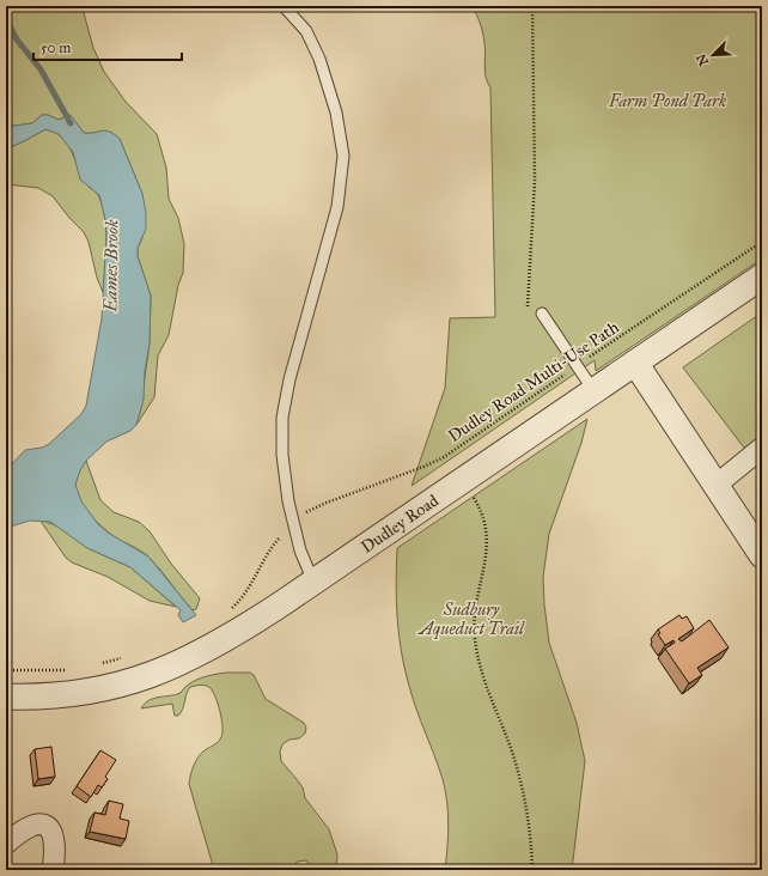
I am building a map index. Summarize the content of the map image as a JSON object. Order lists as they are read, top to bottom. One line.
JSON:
{"streets":{"street":["Dudley Road"],"path":["Dudley Road Multi-Use Path"]},"water":["Eames Brook"],"parks":["Farm Pond Park","Sudbury Aqueduct Trail"],"scale_bar":"50 m","north":"bottom left"}
